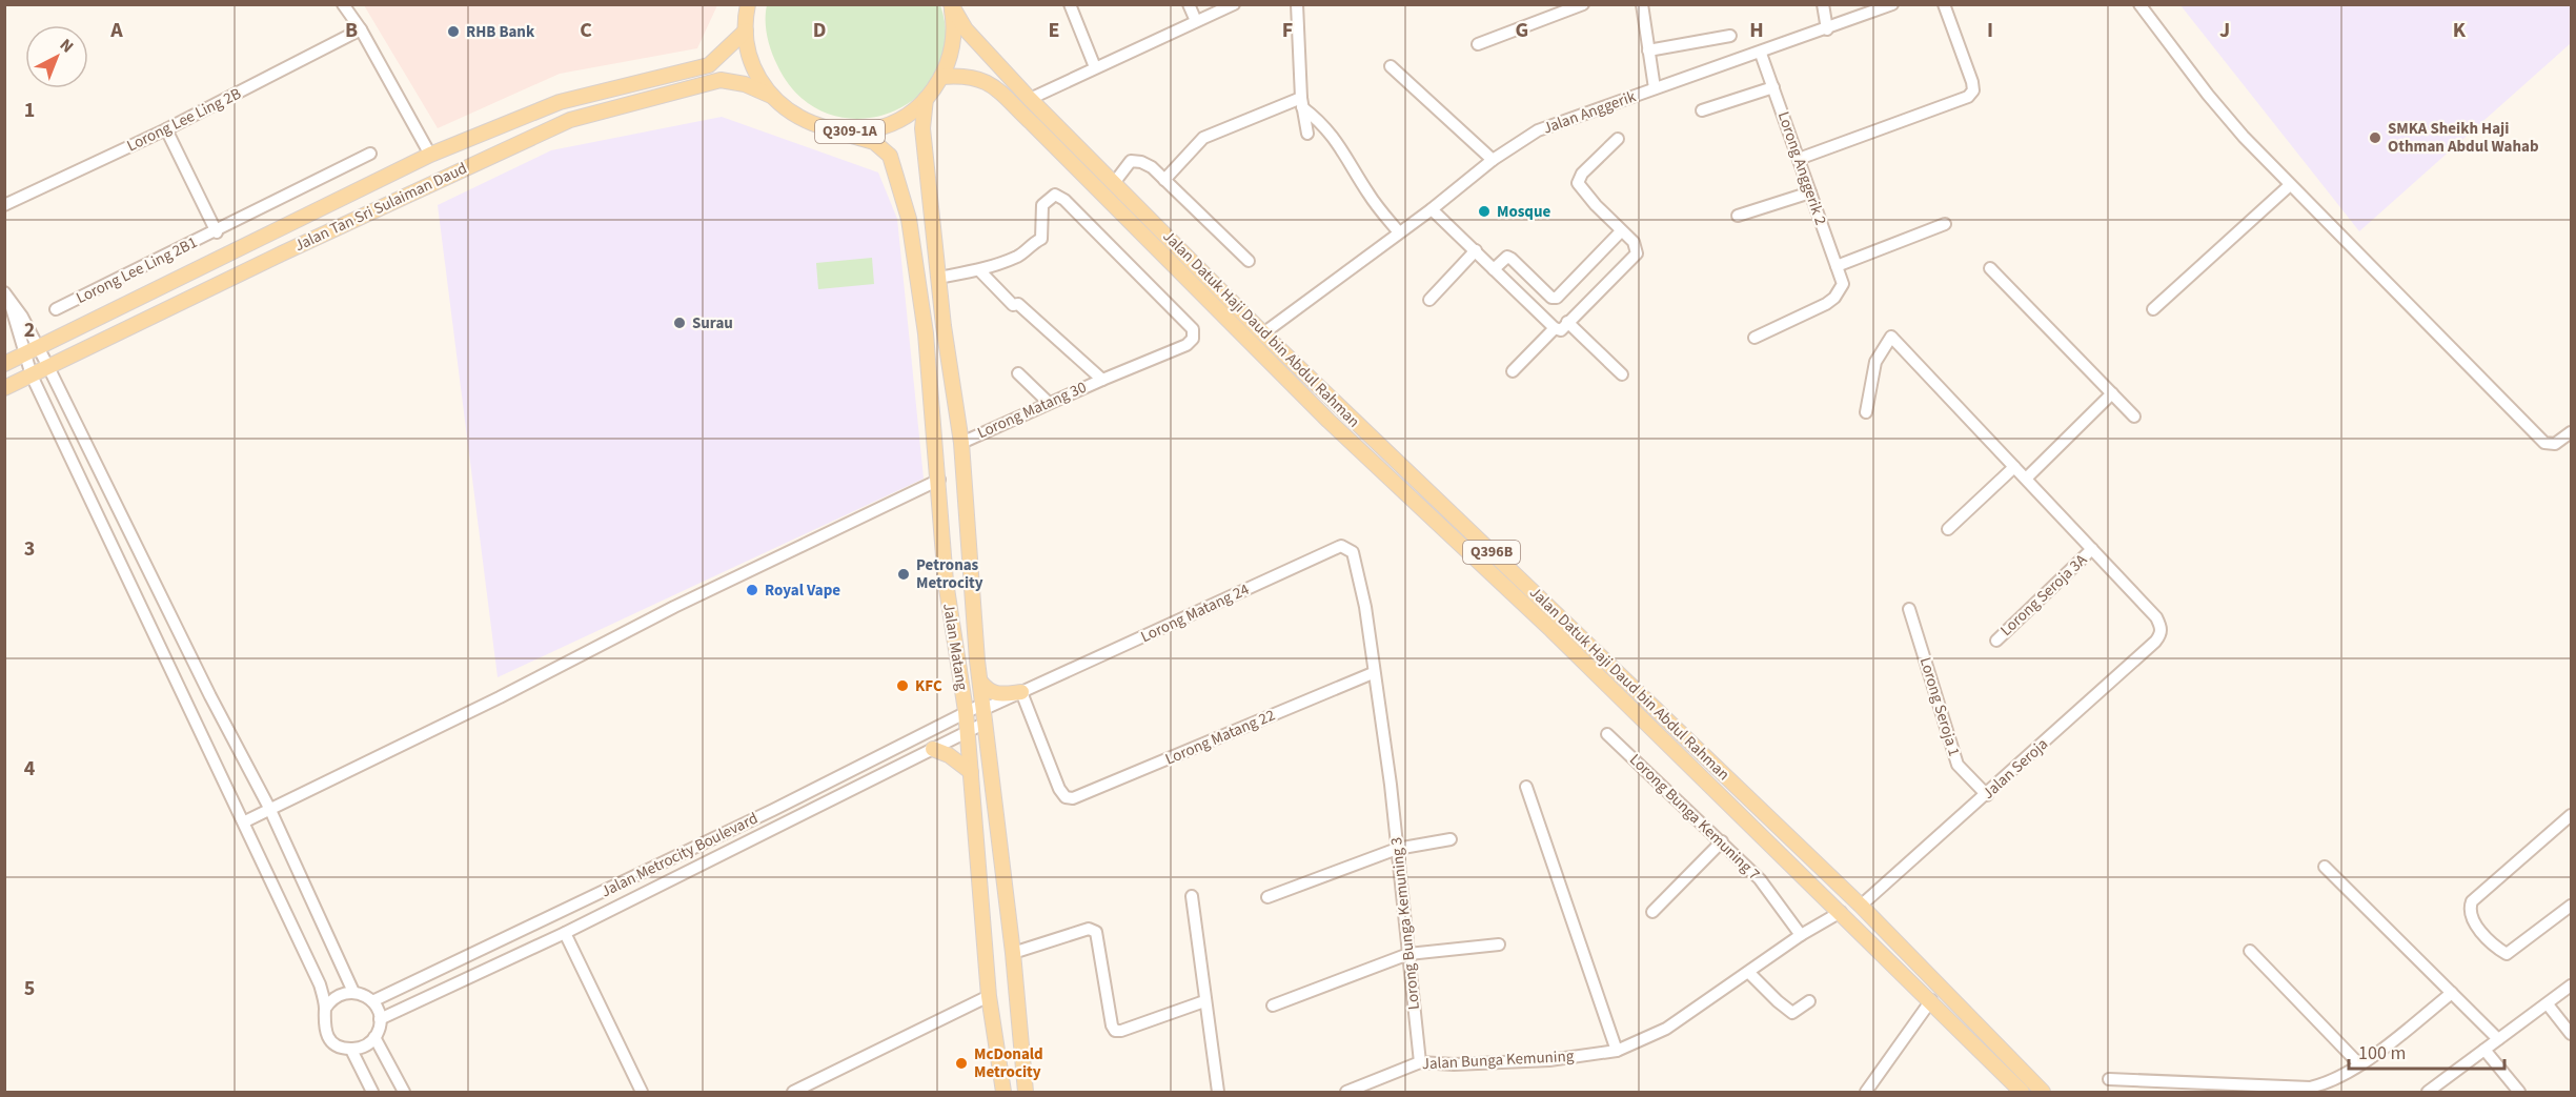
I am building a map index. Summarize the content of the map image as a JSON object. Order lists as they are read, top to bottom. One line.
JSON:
{"streets":{"main road":["Q309-1A","Jalan Tan Sri Sulaiman Daud","Jalan Datuk Haji Daud bin Abdul Rahman","Q396B","Jalan Matang"],"street":["Jalan Anggerik","Lorong Lee Ling 2B","Lorong Anggerik 2","Lorong Lee Ling 2B1","Lorong Matang 30","Lorong Seroja 3A","Lorong Matang 24","Lorong Seroja 1","Lorong Matang 22","Jalan Seroja","Lorong Bunga Kemuning 7","Jalan Metrocity Boulevard","Lorong Bunga Kemuning 3","Jalan Bunga Kemuning"]},"crossings":[["Jalan Anggerik","Lorong Anggerik 2"],["Jalan Anggerik","Jalan Datuk Haji Daud bin Abdul Rahman"],["Lorong Lee Ling 2B","Lorong Lee Ling 2B1"],["Q309-1A","Jalan Tan Sri Sulaiman Daud"],["Q309-1A","Jalan Datuk Haji Daud bin Abdul Rahman"],["Q309-1A","Jalan Matang"],["Jalan Datuk Haji Daud bin Abdul Rahman","Jalan Seroja"],["Jalan Datuk Haji Daud bin Abdul Rahman","Jalan Bunga Kemuning"],["Lorong Matang 30","Jalan Matang"],["Lorong Seroja 3A","Jalan Seroja"],["Lorong Matang 24","Jalan Matang"],["Lorong Matang 24","Lorong Matang 22"],["Lorong Matang 24","Jalan Metrocity Boulevard"],["Lorong Matang 24","Lorong Bunga Kemuning 3"],["Jalan Matang","Jalan Metrocity Boulevard"],["Lorong Seroja 1","Jalan Seroja"],["Lorong Matang 22","Lorong Bunga Kemuning 3"],["Lorong Bunga Kemuning 7","Jalan Bunga Kemuning"],["Lorong Bunga Kemuning 3","Jalan Bunga Kemuning"]],"places":["RHB Bank","SMKA Sheikh Haji Othman Abdul Wahab","Mosque","Surau","Petronas Metrocity","Royal Vape","KFC","McDonald Metrocity"],"scale_bar":"100 m","north":"top right","grid":{"columns":["A","B","C","D","E","F","G","H","I","J","K"],"rows":["1","2","3","4","5"]}}
